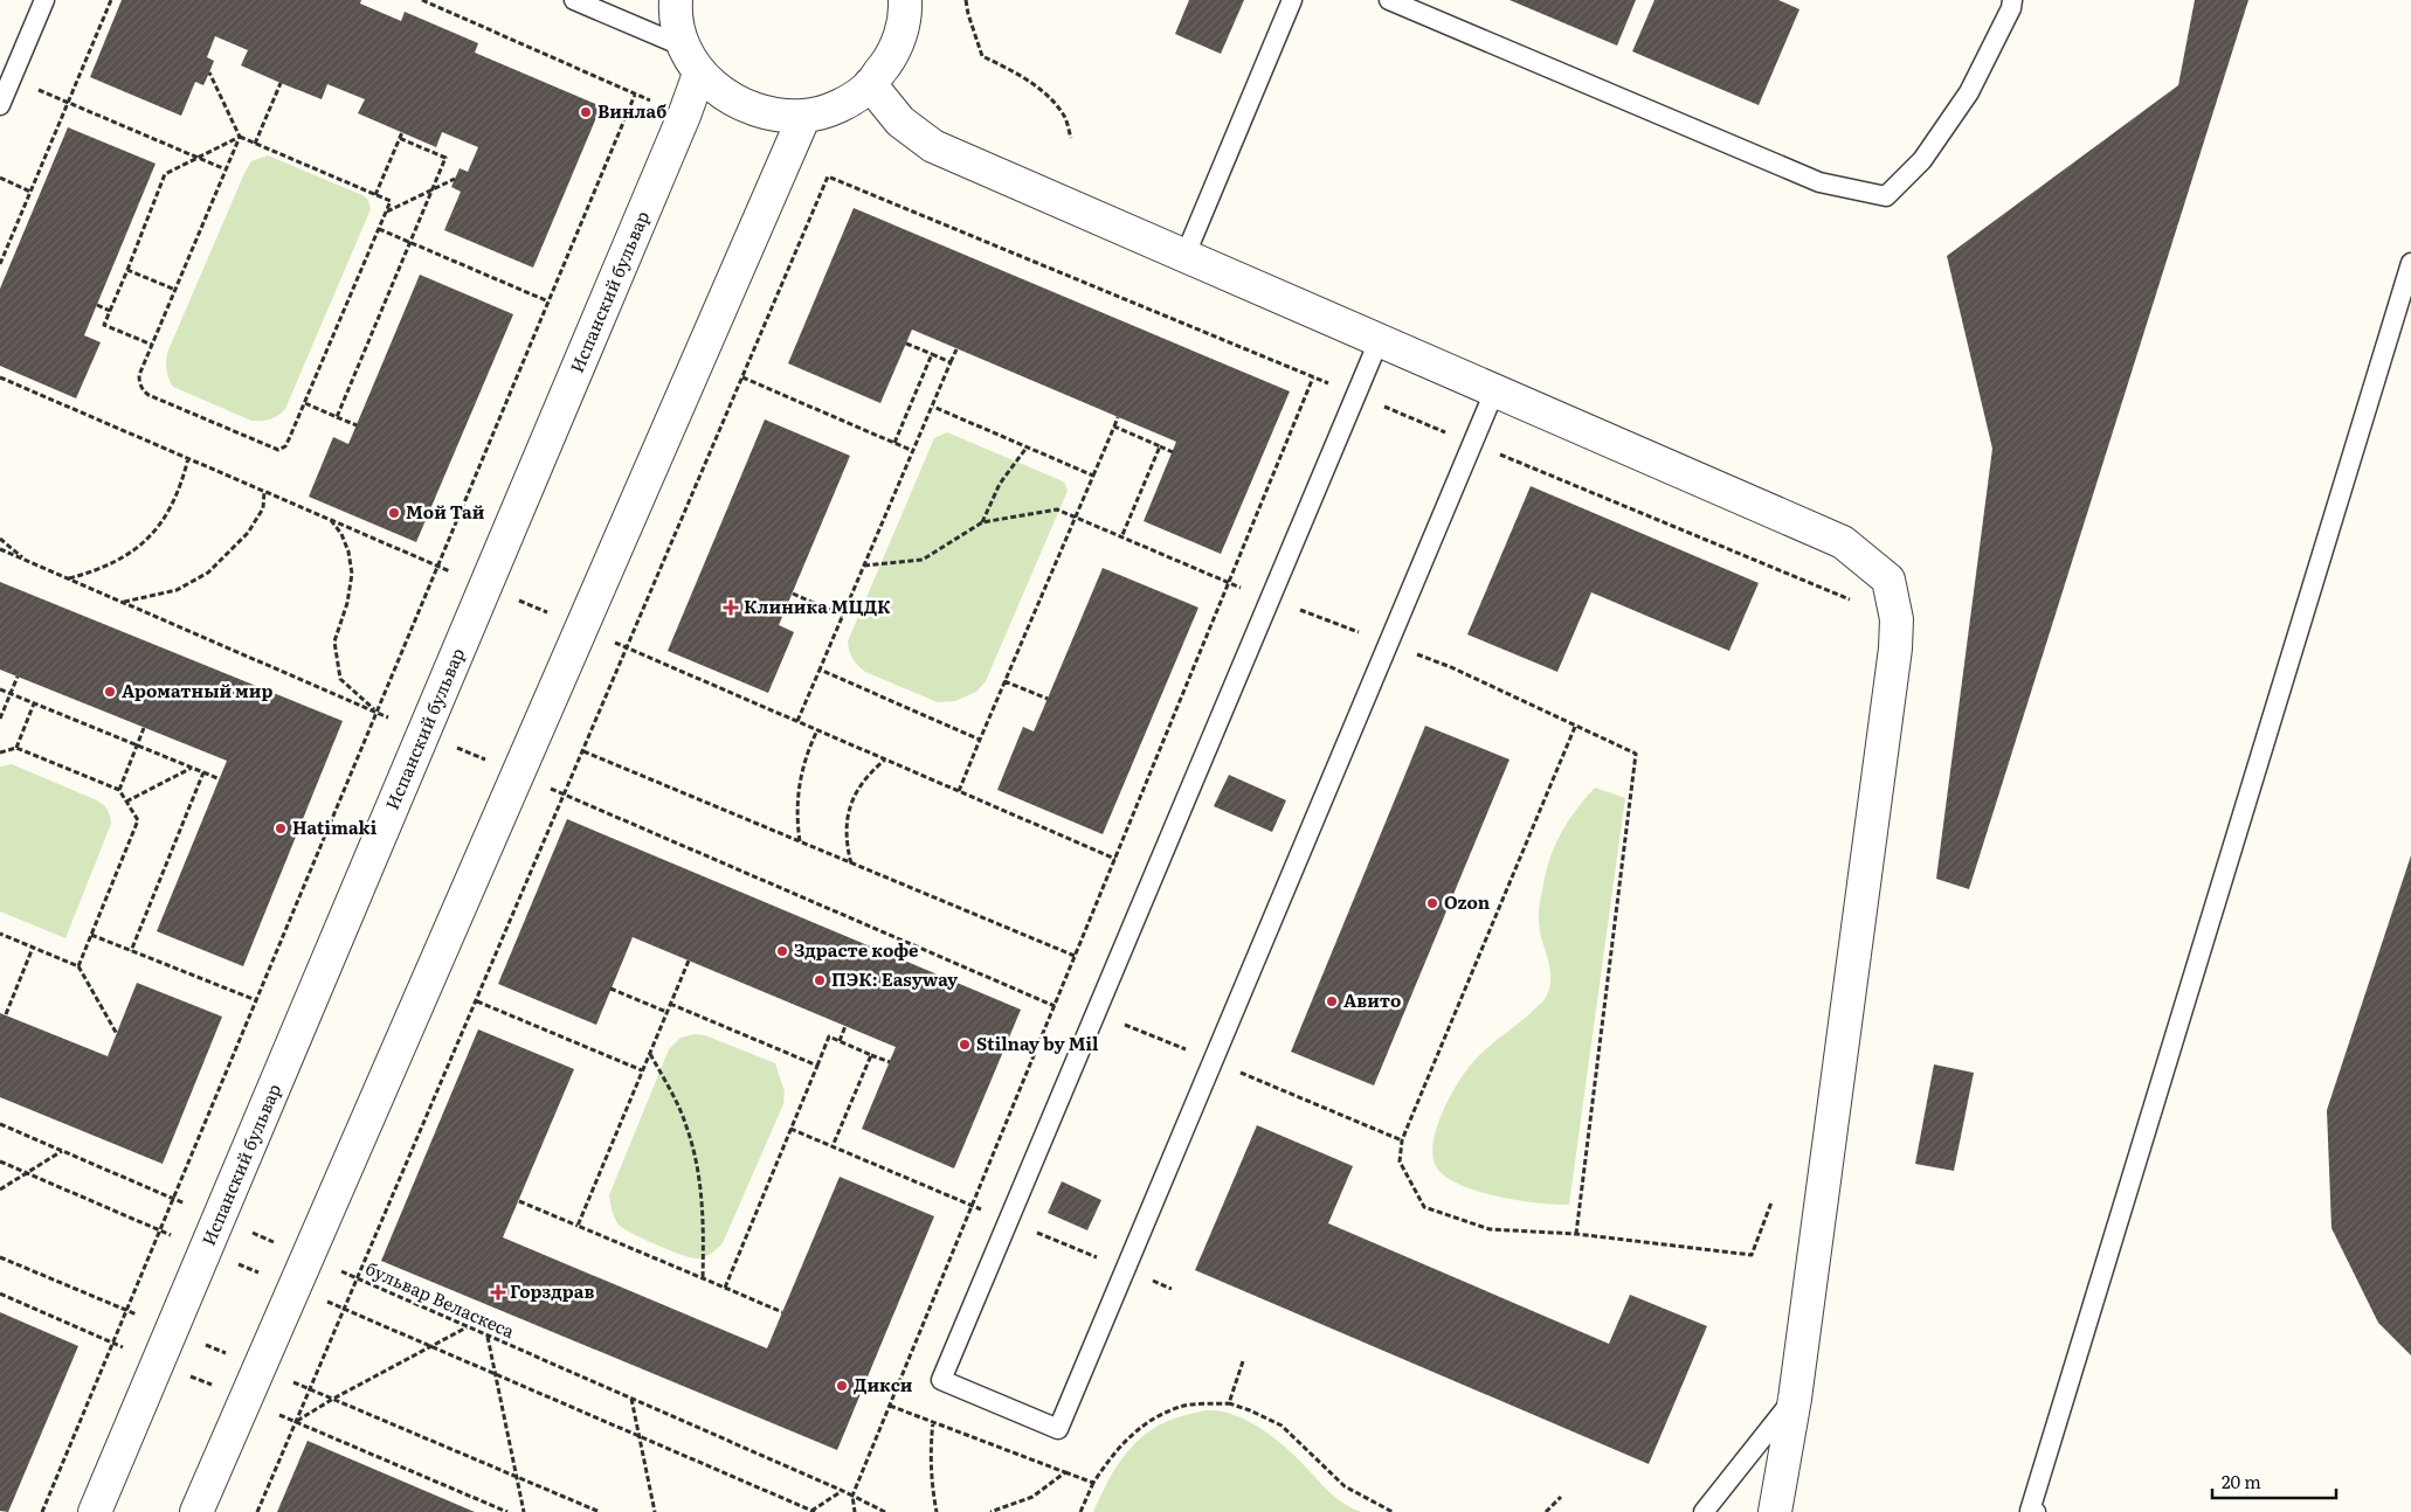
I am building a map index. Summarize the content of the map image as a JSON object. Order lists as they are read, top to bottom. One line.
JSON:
{"streets":{"street":["Испанский бульвар"],"path":["бульвар Веласкеса"]},"crossings":[["Испанский бульвар","бульвар Веласкеса"]],"places":{"other":["Винлаб","Мой Тай","Ароматный мир","Hatimaki","Ozon","Здрасте кофе","ПЭК: Easyway","Авито","Stilnay by Mil","Дикси"],"health":["Клиника МЦДК","Горздрав"]},"scale_bar":"20 m"}
